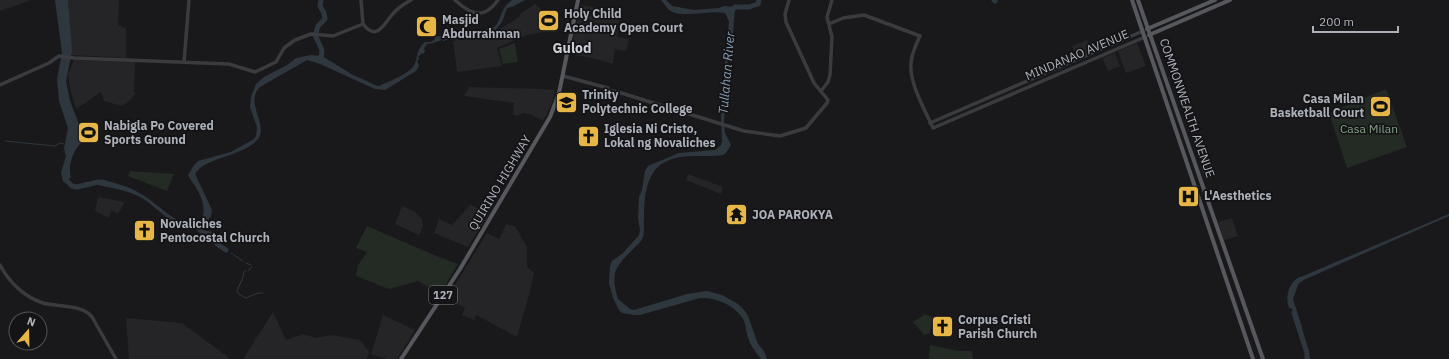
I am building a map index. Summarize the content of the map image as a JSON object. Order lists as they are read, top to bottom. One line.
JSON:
{"streets":{"main road":["MINDANAO AVENUE","COMMONWEALTH AVENUE","QUIRINO HIGHWAY","127"]},"crossings":[["MINDANAO AVENUE","COMMONWEALTH AVENUE"]],"districts":["Gulod"],"water":["Tullahan River"],"parks":["Casa Milan"],"places":{"sports":["Holy Child Academy Open Court","Casa Milan Basketball Court","Nabigla Po Covered Sports Ground"],"mosque":["Masjid Abdurrahman"],"school or university":["Trinity Polytechnic College"],"church":["Iglesia Ni Cristo, Lokal ng Novaliches","Novaliches Pentocostal Church","Corpus Cristi Parish Church"],"hospital":["L'Aesthetics"],"temple":["JOA PAROKYA"]},"scale_bar":"200 m","north":"top"}
